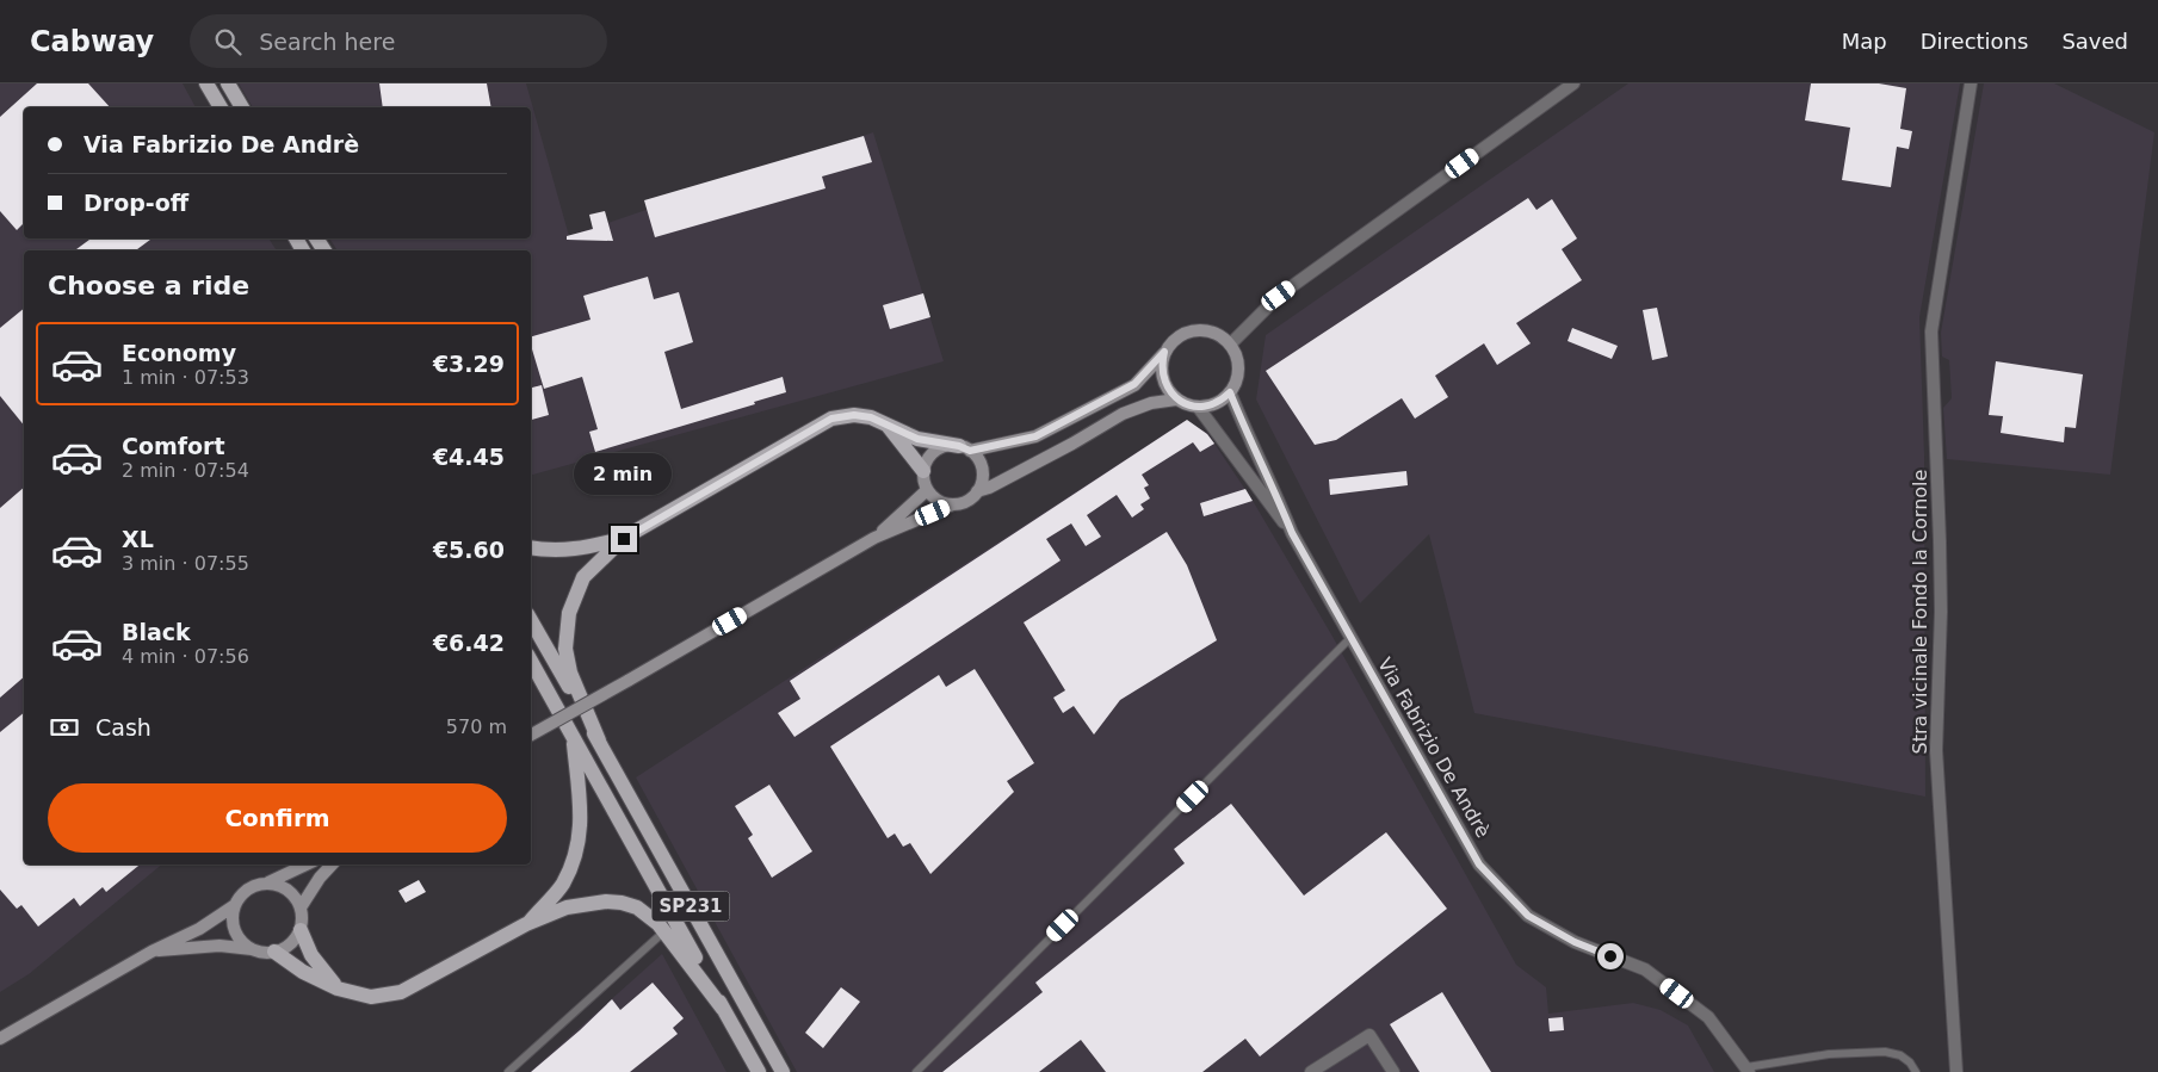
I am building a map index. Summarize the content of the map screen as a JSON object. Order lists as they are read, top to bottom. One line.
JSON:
{"streets":{"main road":["SP231"],"street":["Stra vicinale Fondo la Cornole","Via Fabrizio De Andrè"]},"page":{"header":"Cabway","search":"Search here","nav":["Map","Directions","Saved"],"banner":["Via Fabrizio De Andrè","Drop-off"],"heading":"Choose a ride","list":[{"name":"Economy","note":"1 min · 07:53","value":"€3.29"},{"name":"Comfort","note":"2 min · 07:54","value":"€4.45"},{"name":"XL","note":"3 min · 07:55","value":"€5.60"},{"name":"Black","note":"4 min · 07:56","value":"€6.42"}],"bubble":"2 min","pay":["Cash","570 m"],"buttons":"Confirm"}}
